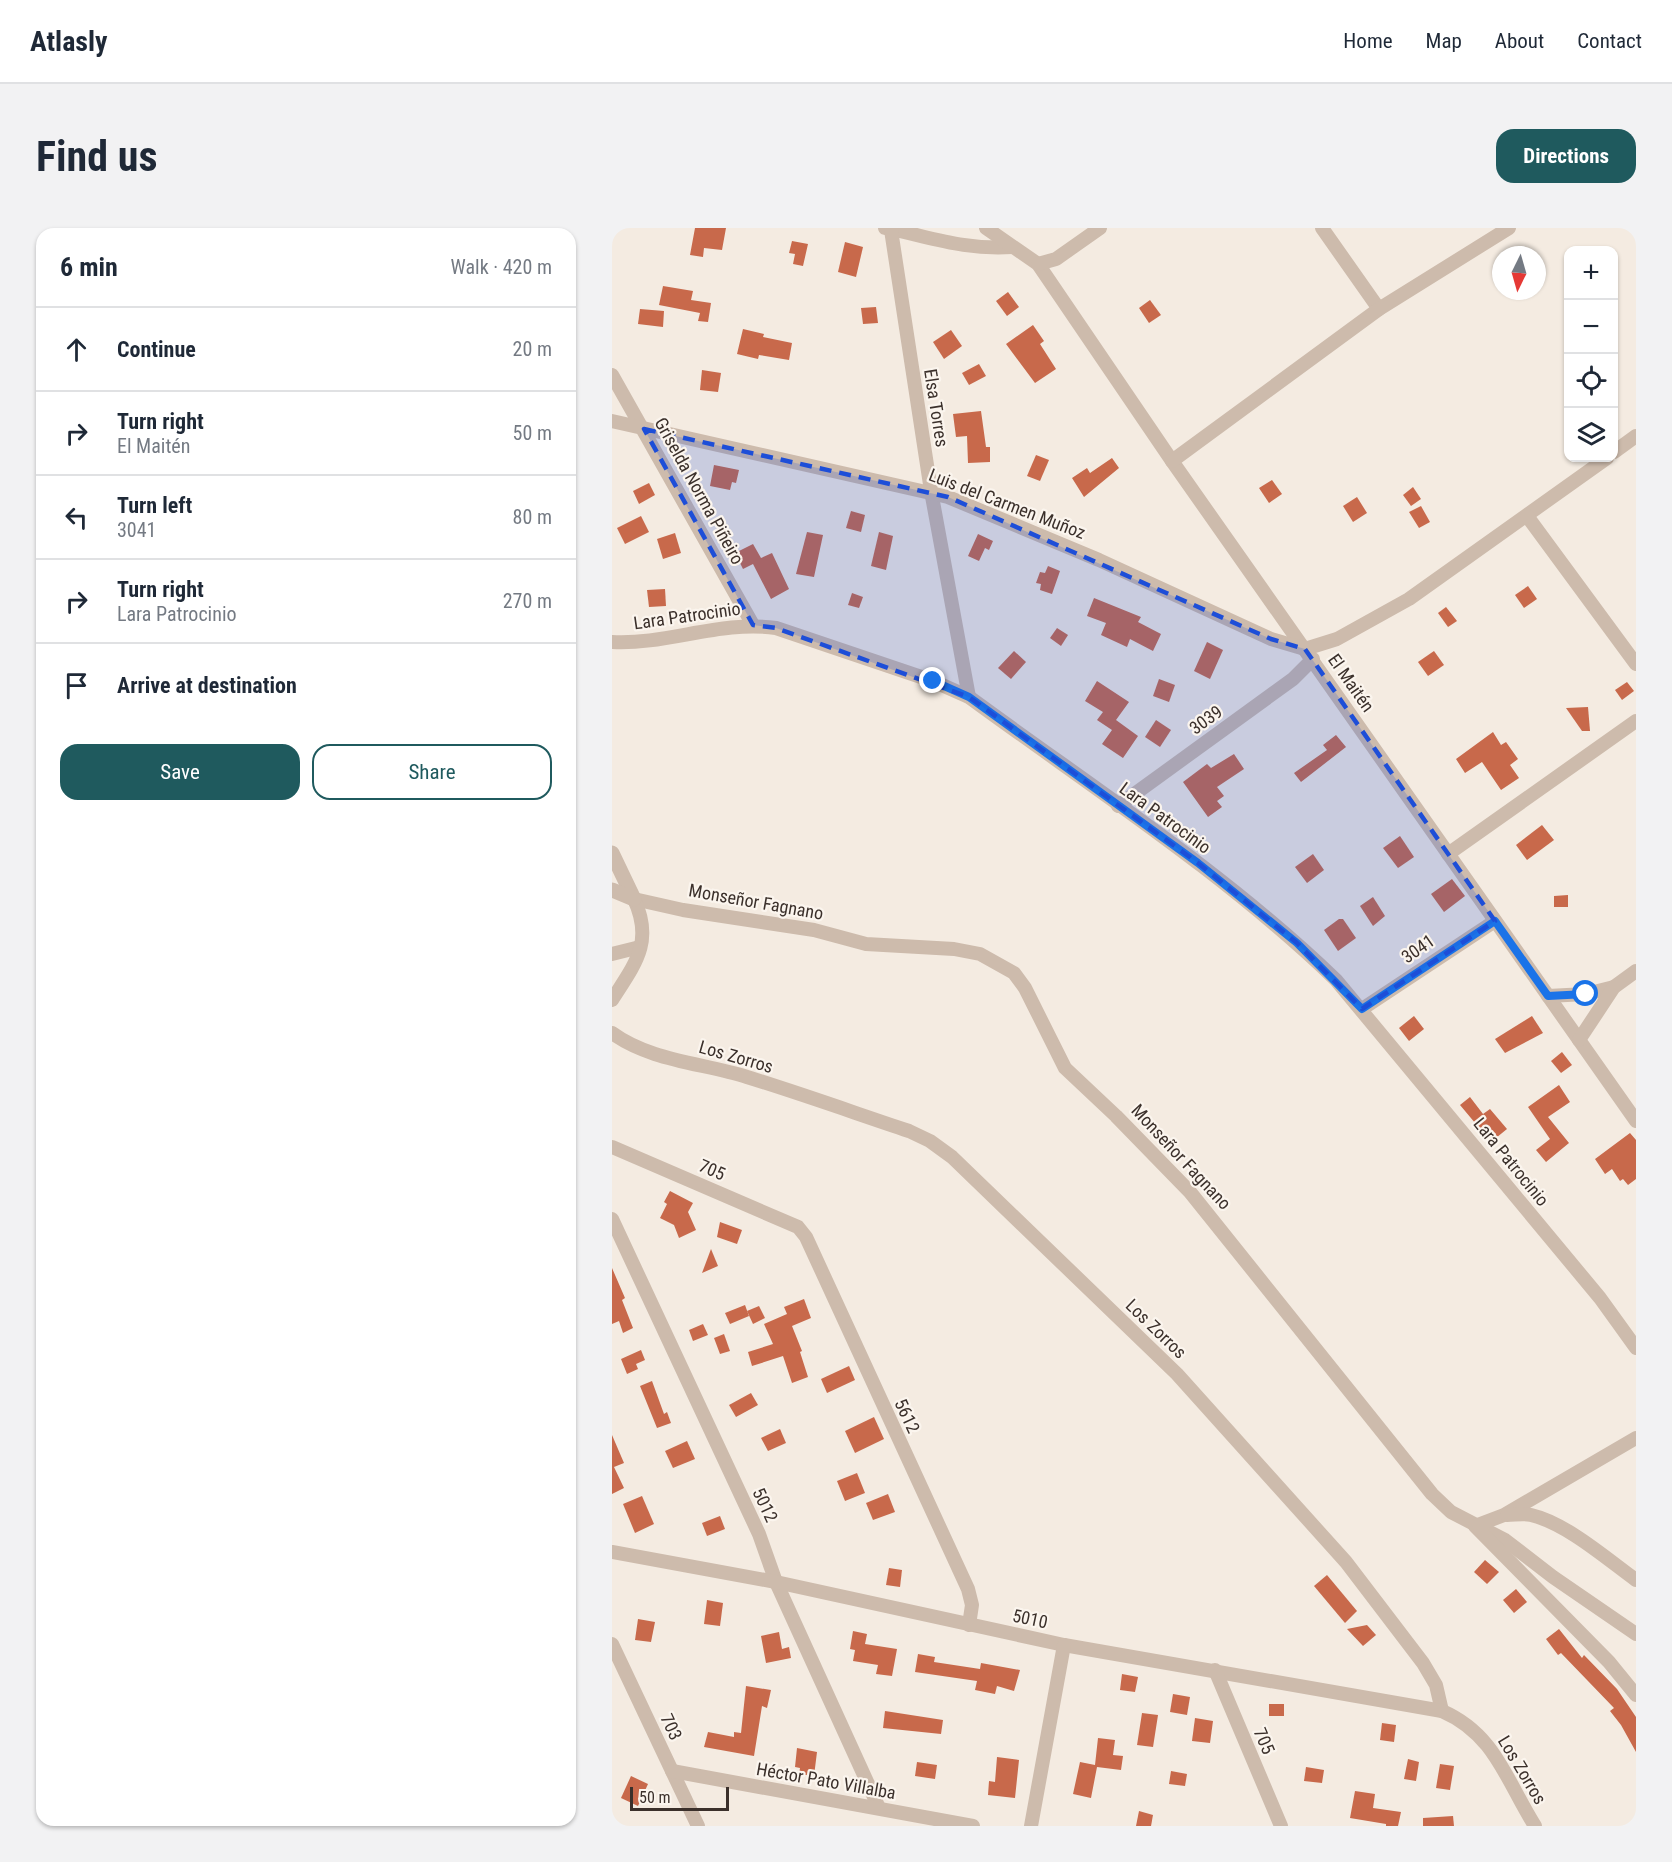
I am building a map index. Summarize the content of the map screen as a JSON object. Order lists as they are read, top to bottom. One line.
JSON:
{"streets":{"street":["Elsa Torres","Griselda Norma Piñeiro","Luis del Carmen Muñoz","Lara Patrocinio","El Maitén","3039","Monseñor Fagnano","3041","Los Zorros","705","5612","5012","5010","703","Héctor Pato Villalba"]},"crossings":[["Elsa Torres","Luis del Carmen Muñoz"],["Elsa Torres","Lara Patrocinio"],["Griselda Norma Piñeiro","Luis del Carmen Muñoz"],["Griselda Norma Piñeiro","Lara Patrocinio"],["Luis del Carmen Muñoz","El Maitén"],["Luis del Carmen Muñoz","3039"],["Lara Patrocinio","3039"],["Lara Patrocinio","3041"],["El Maitén","3039"],["El Maitén","3041"],["Los Zorros","5010"],["705","5612"],["705","5010"],["5612","5010"],["5012","5010"],["5012","Héctor Pato Villalba"],["703","Héctor Pato Villalba"]],"scale_bar":"50 m","north":"bottom","page":{"header":"Atlasly","nav":["Home","Map","About","Contact"],"buttons":["Directions",["Save","Share"]],"title":"Find us","heading":["6 min","Walk · 420 m"],"map_buttons":["+","−"],"list":[["Continue","20 m"],["Turn right","El Maitén","50 m"],["Turn left","3041","80 m"],["Turn right","Lara Patrocinio","270 m"],"Arrive at destination"],"scale":"50 m"}}
